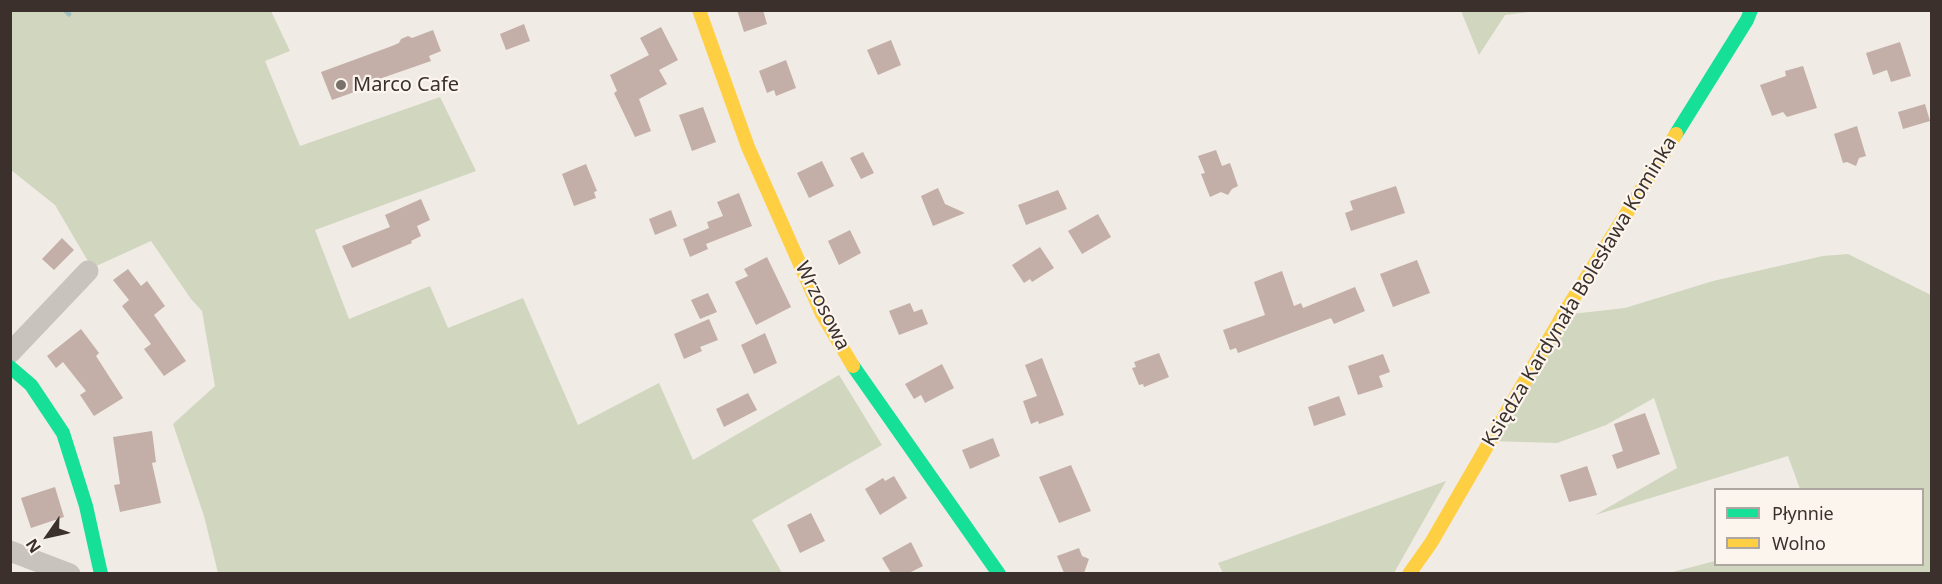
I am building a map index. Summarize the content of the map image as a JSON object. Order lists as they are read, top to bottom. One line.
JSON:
{"streets":{"street":["Księdza Kardynała Bolesława Kominka","Wrzosowa"]},"places":["Marco Cafe"],"legend":["Płynnie","Wolno"],"north":"bottom left"}
